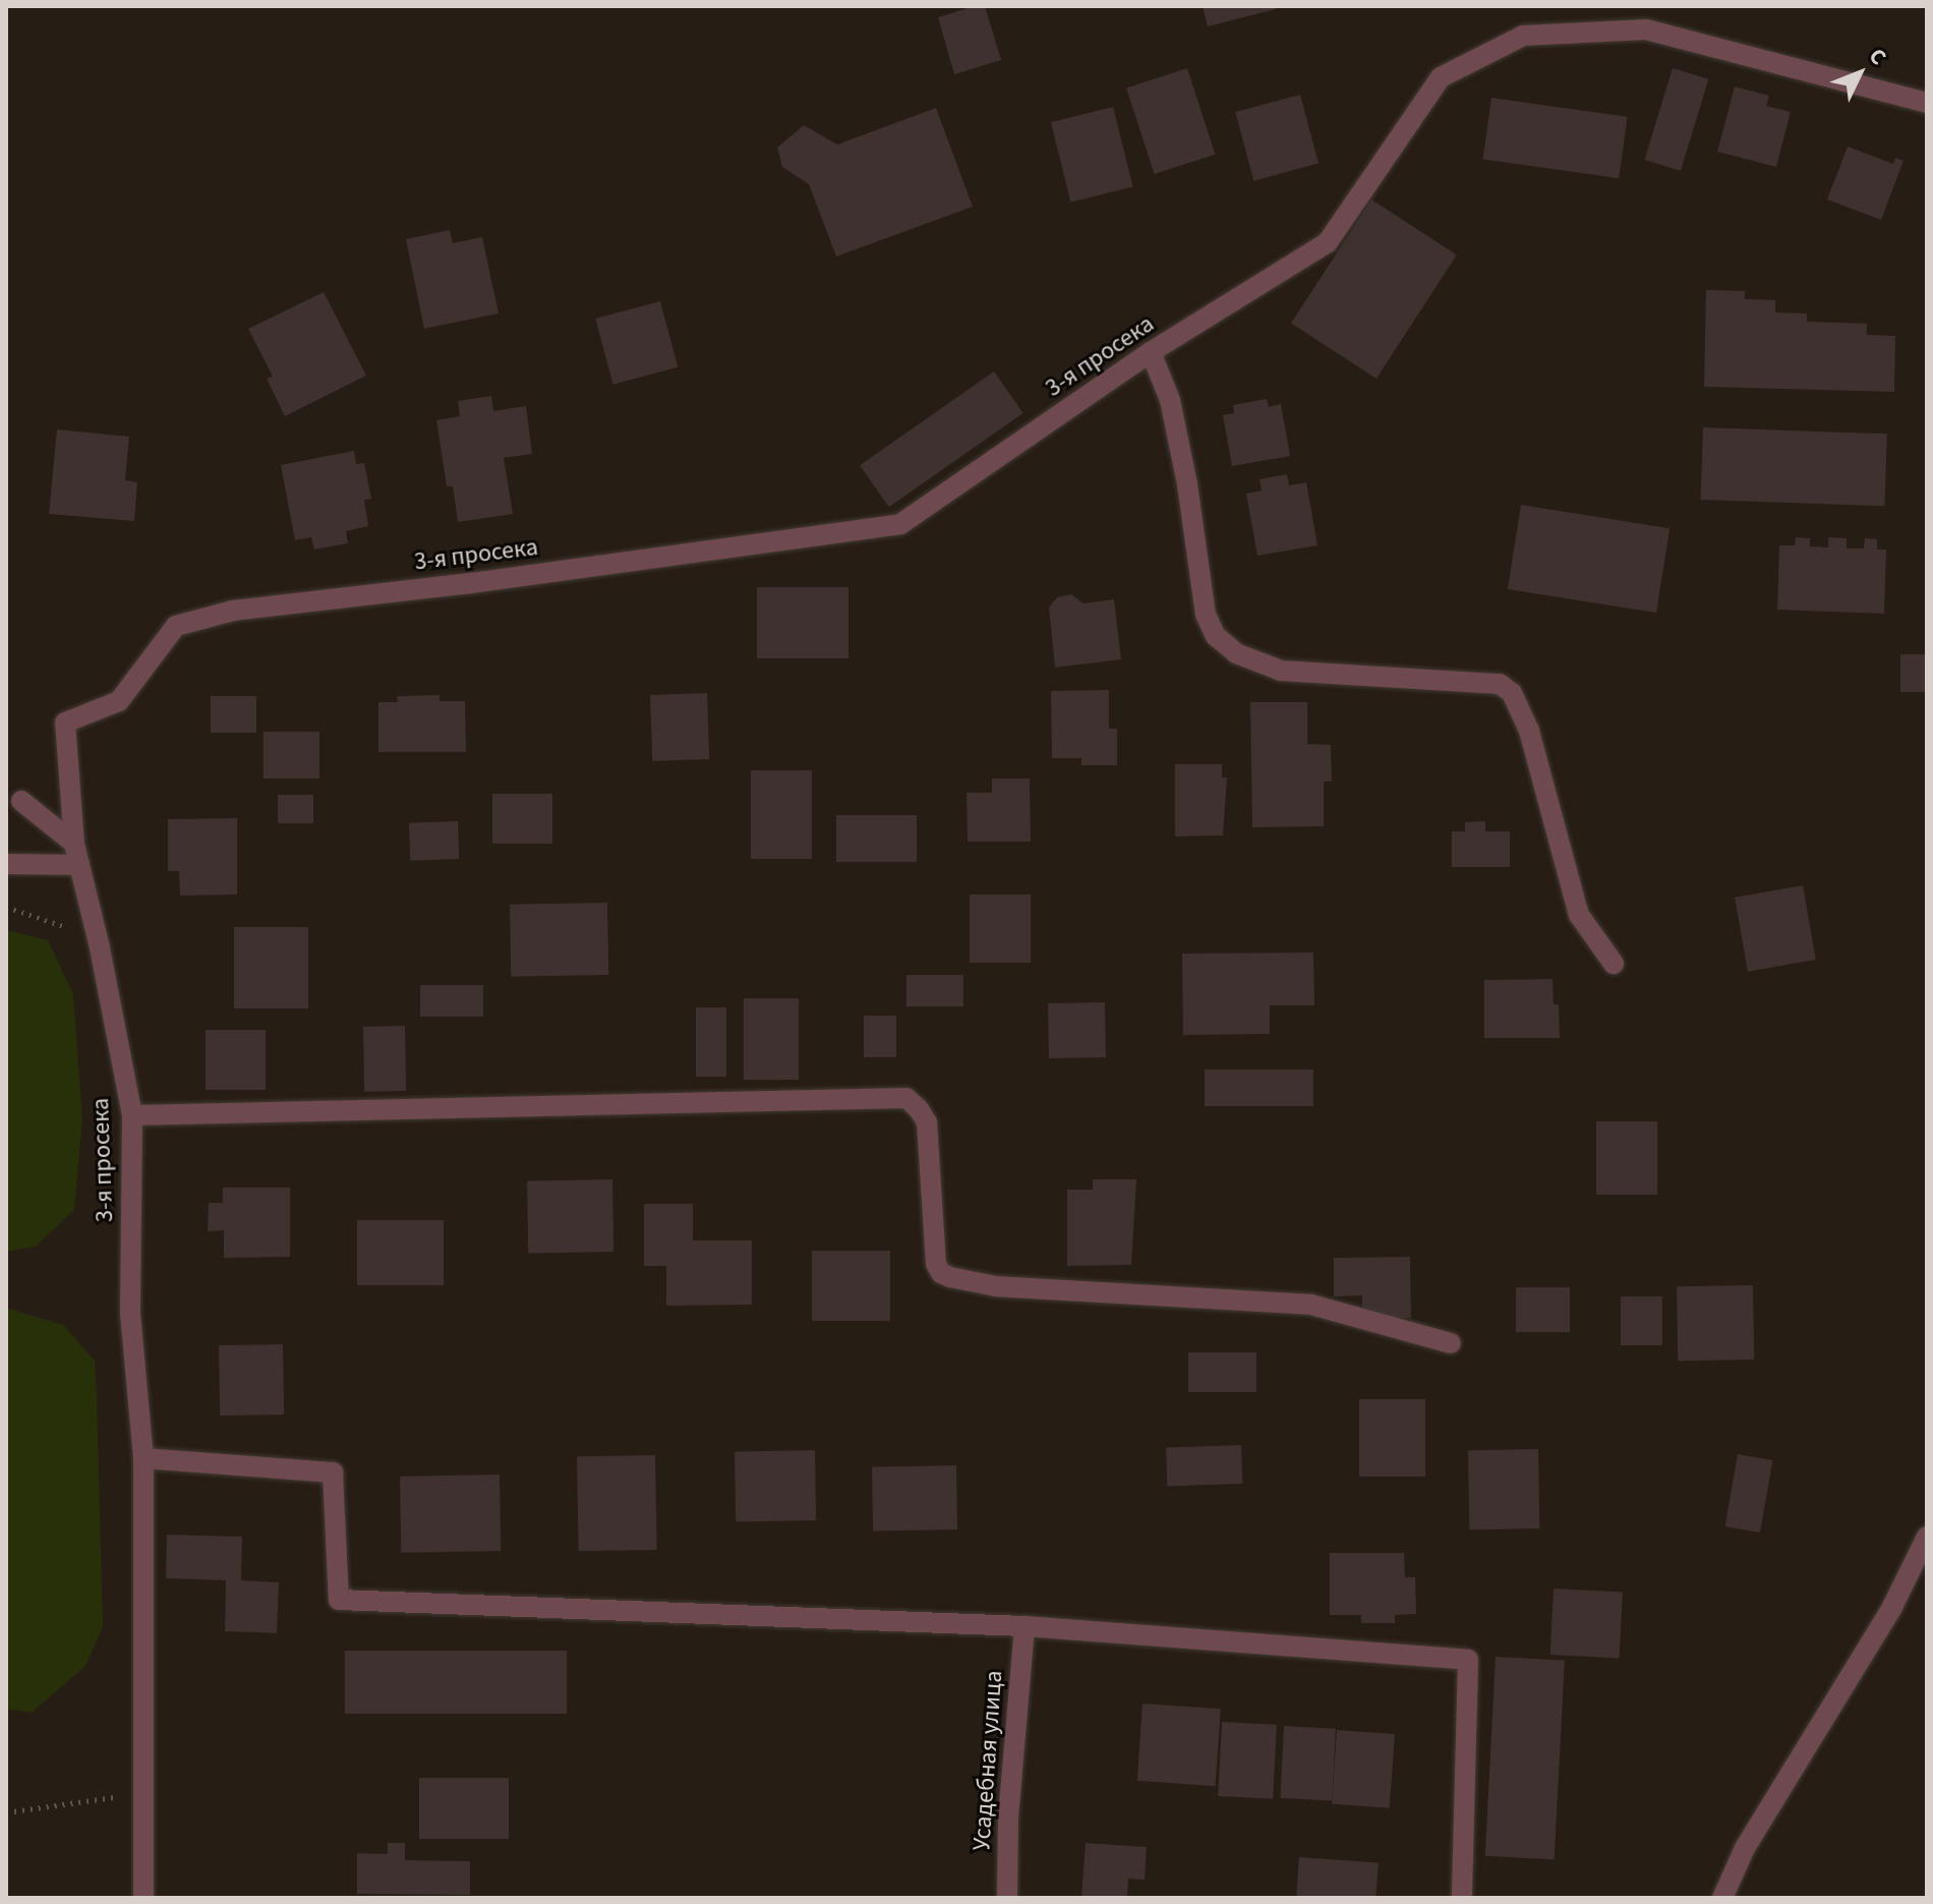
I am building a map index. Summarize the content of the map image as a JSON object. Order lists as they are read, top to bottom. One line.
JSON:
{"streets":{"street":["3-я просека","Усадебная улица"]},"north":"top right"}
